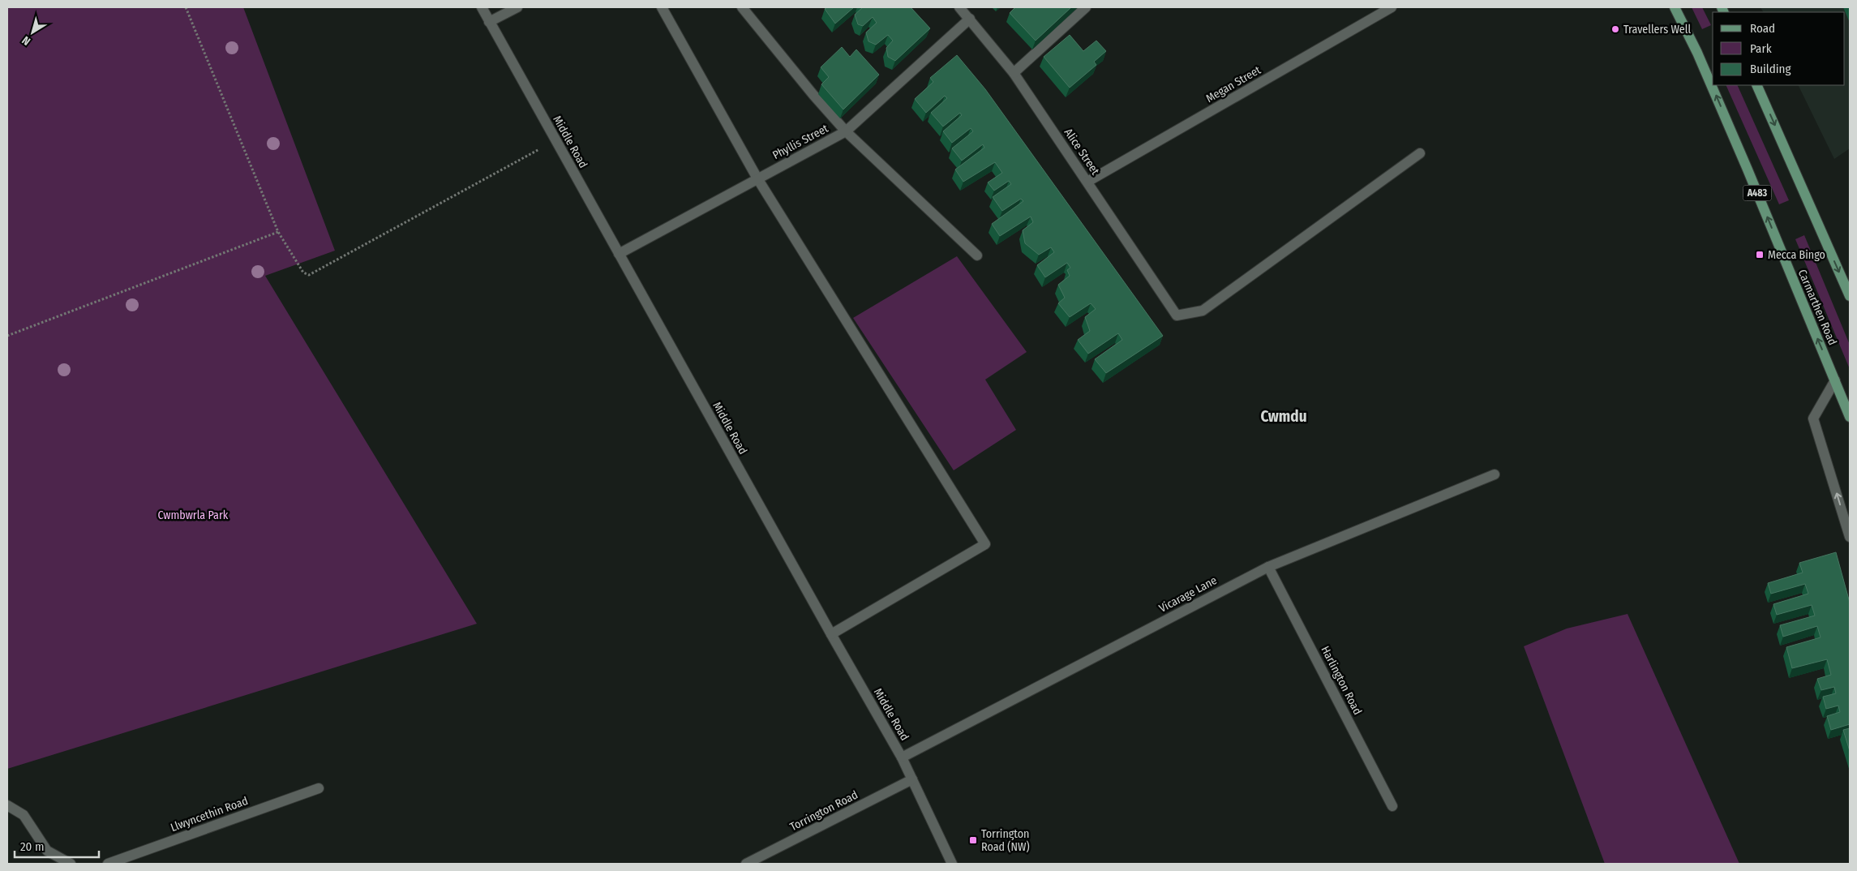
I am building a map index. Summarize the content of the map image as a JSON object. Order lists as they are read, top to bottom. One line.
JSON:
{"streets":{"main road":["A483","Carmarthen Road"],"street":["Megan Street","Middle Road","Phyllis Street","Alice Street","Vicarage Lane","Harlington Road","Torrington Road","Llwyncethin Road"]},"crossings":[["Megan Street","Alice Street"],["Middle Road","Phyllis Street"],["Middle Road","Vicarage Lane"],["Middle Road","Torrington Road"],["Phyllis Street","Alice Street"],["Vicarage Lane","Harlington Road"]],"districts":["Cwmdu"],"parks":["Cwmbwrla Park"],"places":{"other":["Travellers Well"],"transit":["Mecca Bingo","Torrington Road (NW)"]},"legend":["Road","Park","Building"],"scale_bar":"20 m","north":"bottom left"}
